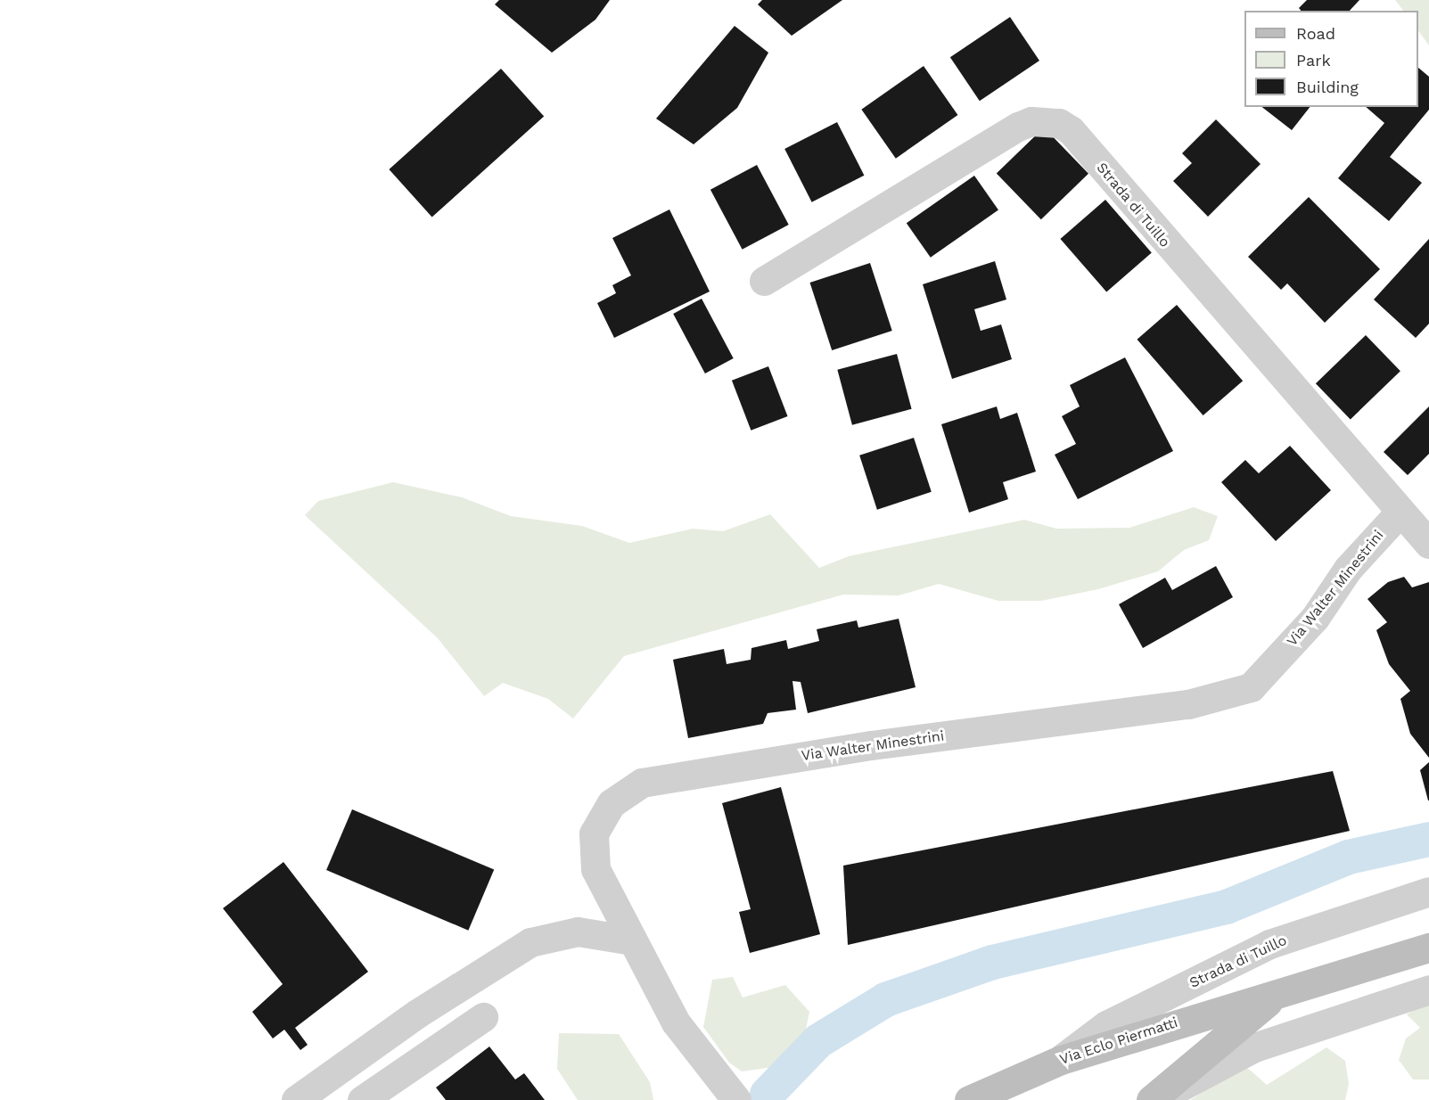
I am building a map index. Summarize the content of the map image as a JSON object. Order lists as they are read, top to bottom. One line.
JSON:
{"streets":{"main road":["Via Eclo Piermatti"],"street":["Strada di Tuillo","Via Walter Minestrini"]},"crossings":[["Strada di Tuillo","Via Walter Minestrini"],["Strada di Tuillo","Via Eclo Piermatti"]],"legend":["Road","Park","Building"]}
